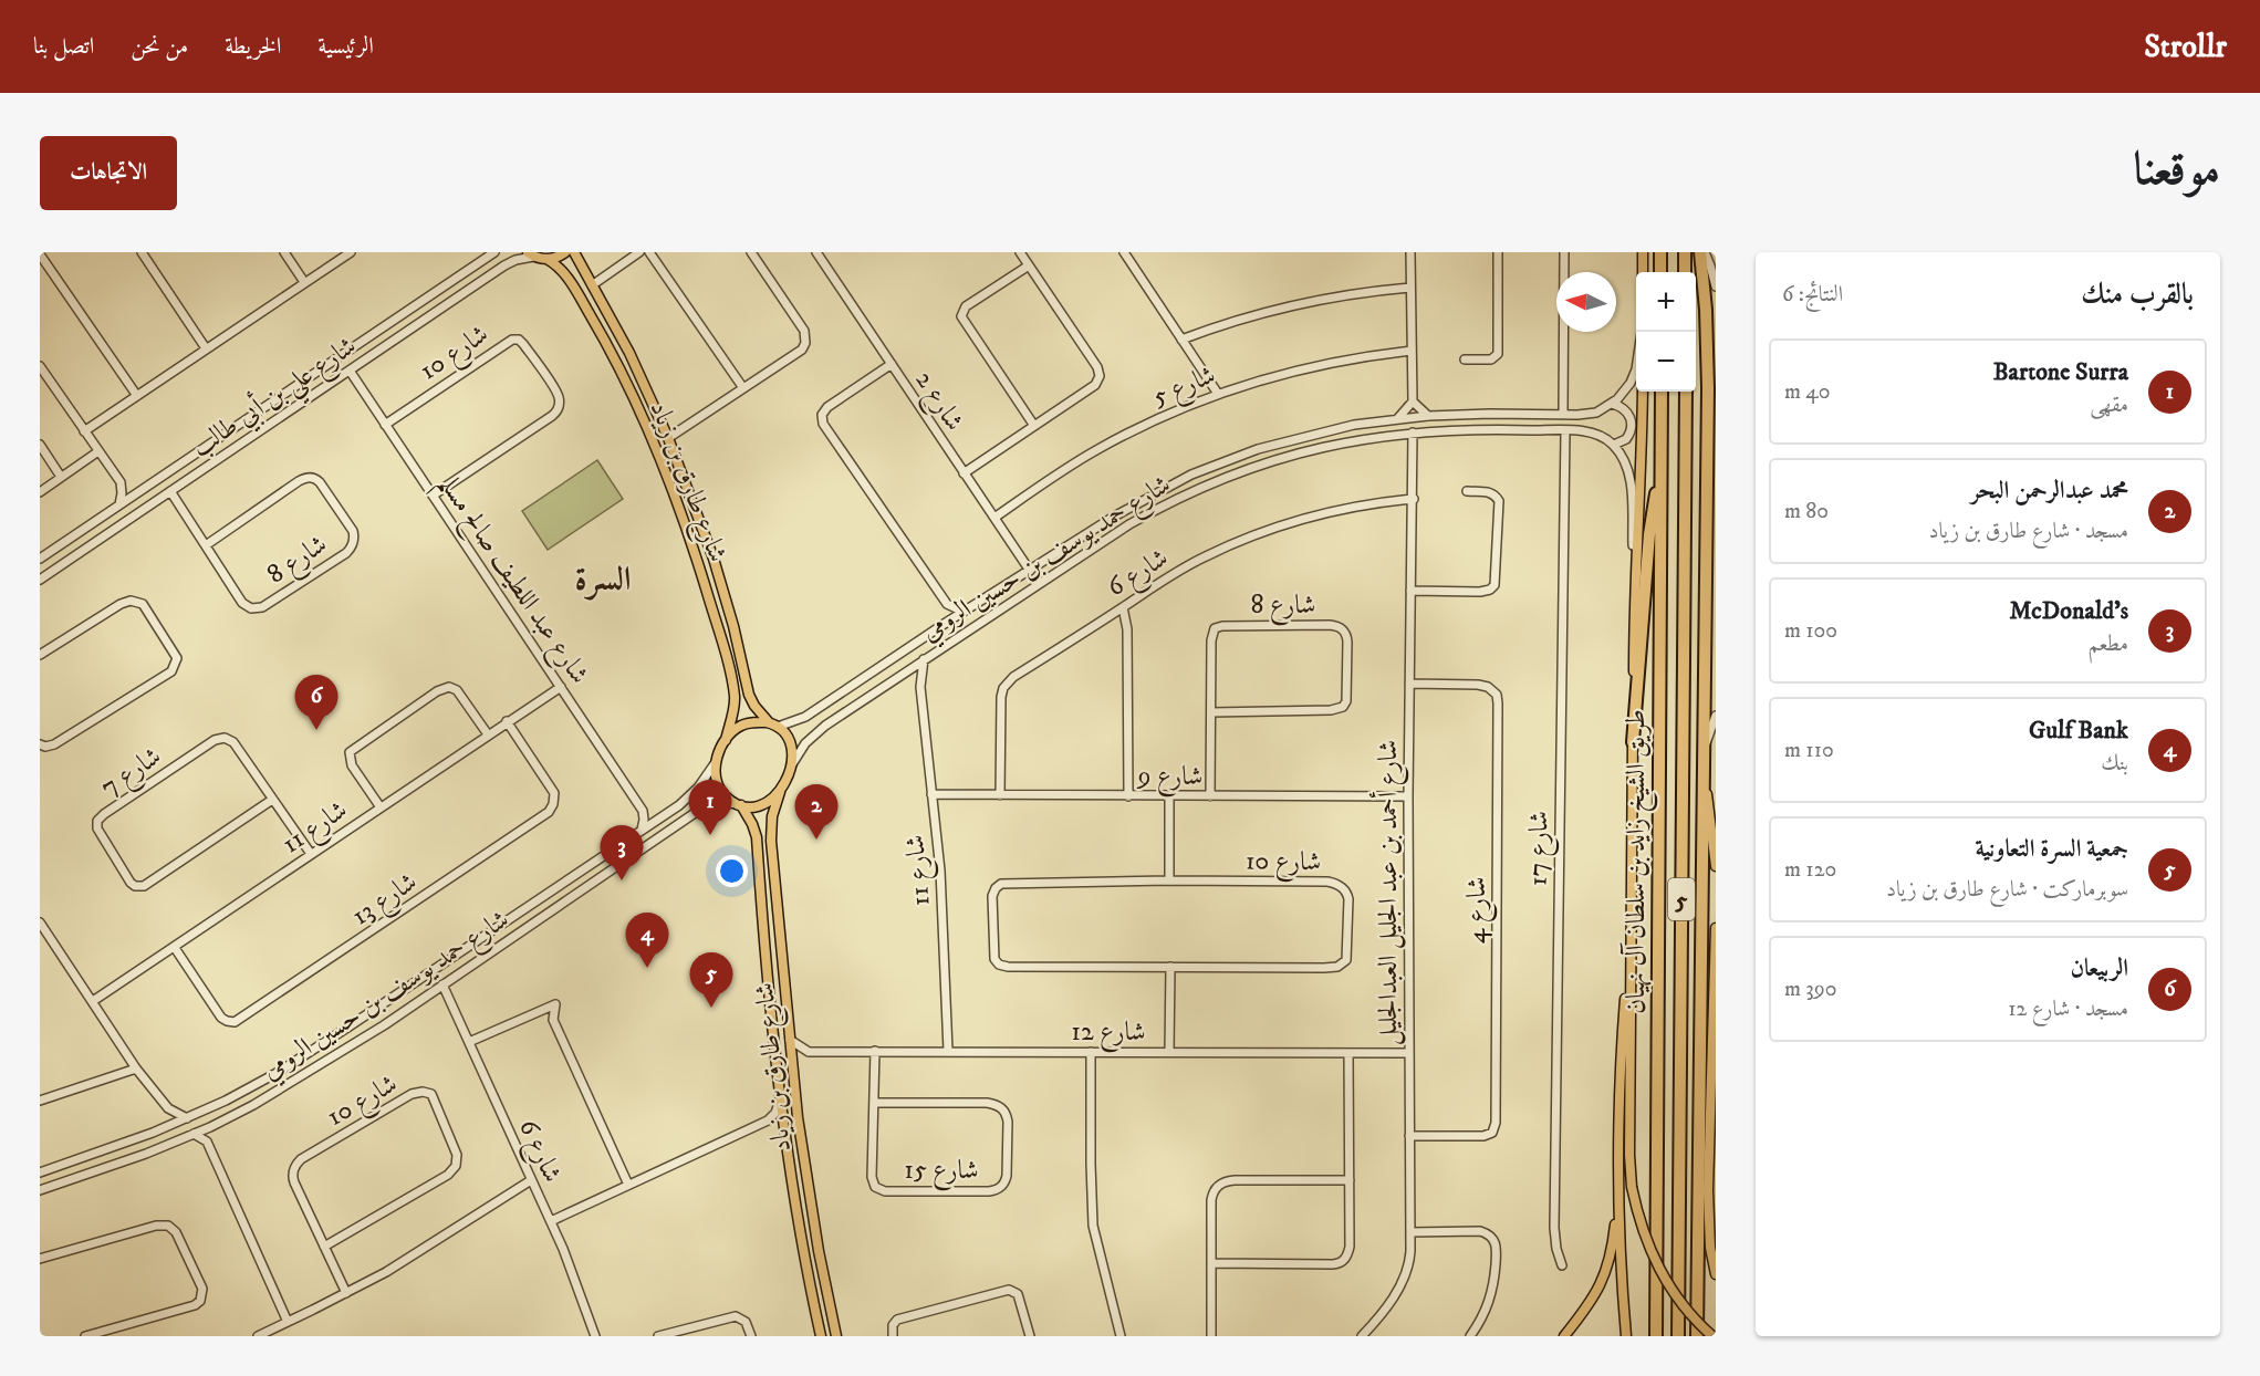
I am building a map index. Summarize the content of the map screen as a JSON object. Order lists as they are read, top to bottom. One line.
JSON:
{"streets":{"highway":["طريق الشيخ زايد بن سلطان آل نهيان","5"],"main road":["شارع طارق بن زياد"],"street":["شارع 10","شارع 5","شارع علي بن أبي طالب","شارع 2","شارع حمد يوسف بن حسين الرومي","شارع 8","شارع 6","شارع عبد اللطيف صالح مسلم","شارع 7","شارع 9","شارع 11","شارع 17","شارع أحمد بن عبد الجليل العبدالجليل","شارع 13","شارع 4","شارع 12","شارع 15"]},"crossings":[["شارع 10","شارع عبد اللطيف صالح مسلم"],["شارع 5","شارع 2"],["شارع علي بن أبي طالب","شارع 8"],["شارع علي بن أبي طالب","شارع عبد اللطيف صالح مسلم"],["شارع 2","شارع حمد يوسف بن حسين الرومي"],["شارع طارق بن زياد","شارع حمد يوسف بن حسين الرومي"],["شارع حمد يوسف بن حسين الرومي","شارع 6"],["شارع حمد يوسف بن حسين الرومي","شارع 11"],["شارع حمد يوسف بن حسين الرومي","شارع 17"],["شارع حمد يوسف بن حسين الرومي","شارع أحمد بن عبد الجليل العبدالجليل"],["شارع 8","شارع 9"],["شارع 6","شارع 9"],["شارع 6","شارع أحمد بن عبد الجليل العبدالجليل"],["شارع عبد اللطيف صالح مسلم","شارع 11"],["شارع 7","شارع 11"],["شارع 9","شارع 11"],["شارع 9","شارع أحمد بن عبد الجليل العبدالجليل"],["شارع 11","شارع 13"],["شارع 11","شارع 12"],["شارع أحمد بن عبد الجليل العبدالجليل","شارع 4"],["شارع أحمد بن عبد الجليل العبدالجليل","شارع 12"],["شارع 12","شارع 15"]],"districts":["السرة"],"north":"left","page":{"header":"Strollr","nav":["الرئيسية","الخريطة","من نحن","اتصل بنا"],"title":"موقعنا","buttons":"الاتجاهات","heading":["بالقرب منك","النتائج: 6"],"map_buttons":["+","−"],"list":[{"mark":"1","name":"Bartone Surra","note":"مقهى","value":"40 m"},{"mark":"2","name":"محمد عبدالرحمن البحر","note":"مسجد · شارع طارق بن زياد","value":"80 m"},{"mark":"3","name":"McDonald's","note":"مطعم","value":"100 m"},{"mark":"4","name":"Gulf Bank","note":"بنك","value":"110 m"},{"mark":"5","name":"جمعية السرة التعاونية","note":"سوبرماركت · شارع طارق بن زياد","value":"120 m"},{"mark":"6","name":"الربيعان","note":"مسجد · شارع 12","value":"390 m"}],"pins":["6","1","2","3","4","5"]}}
